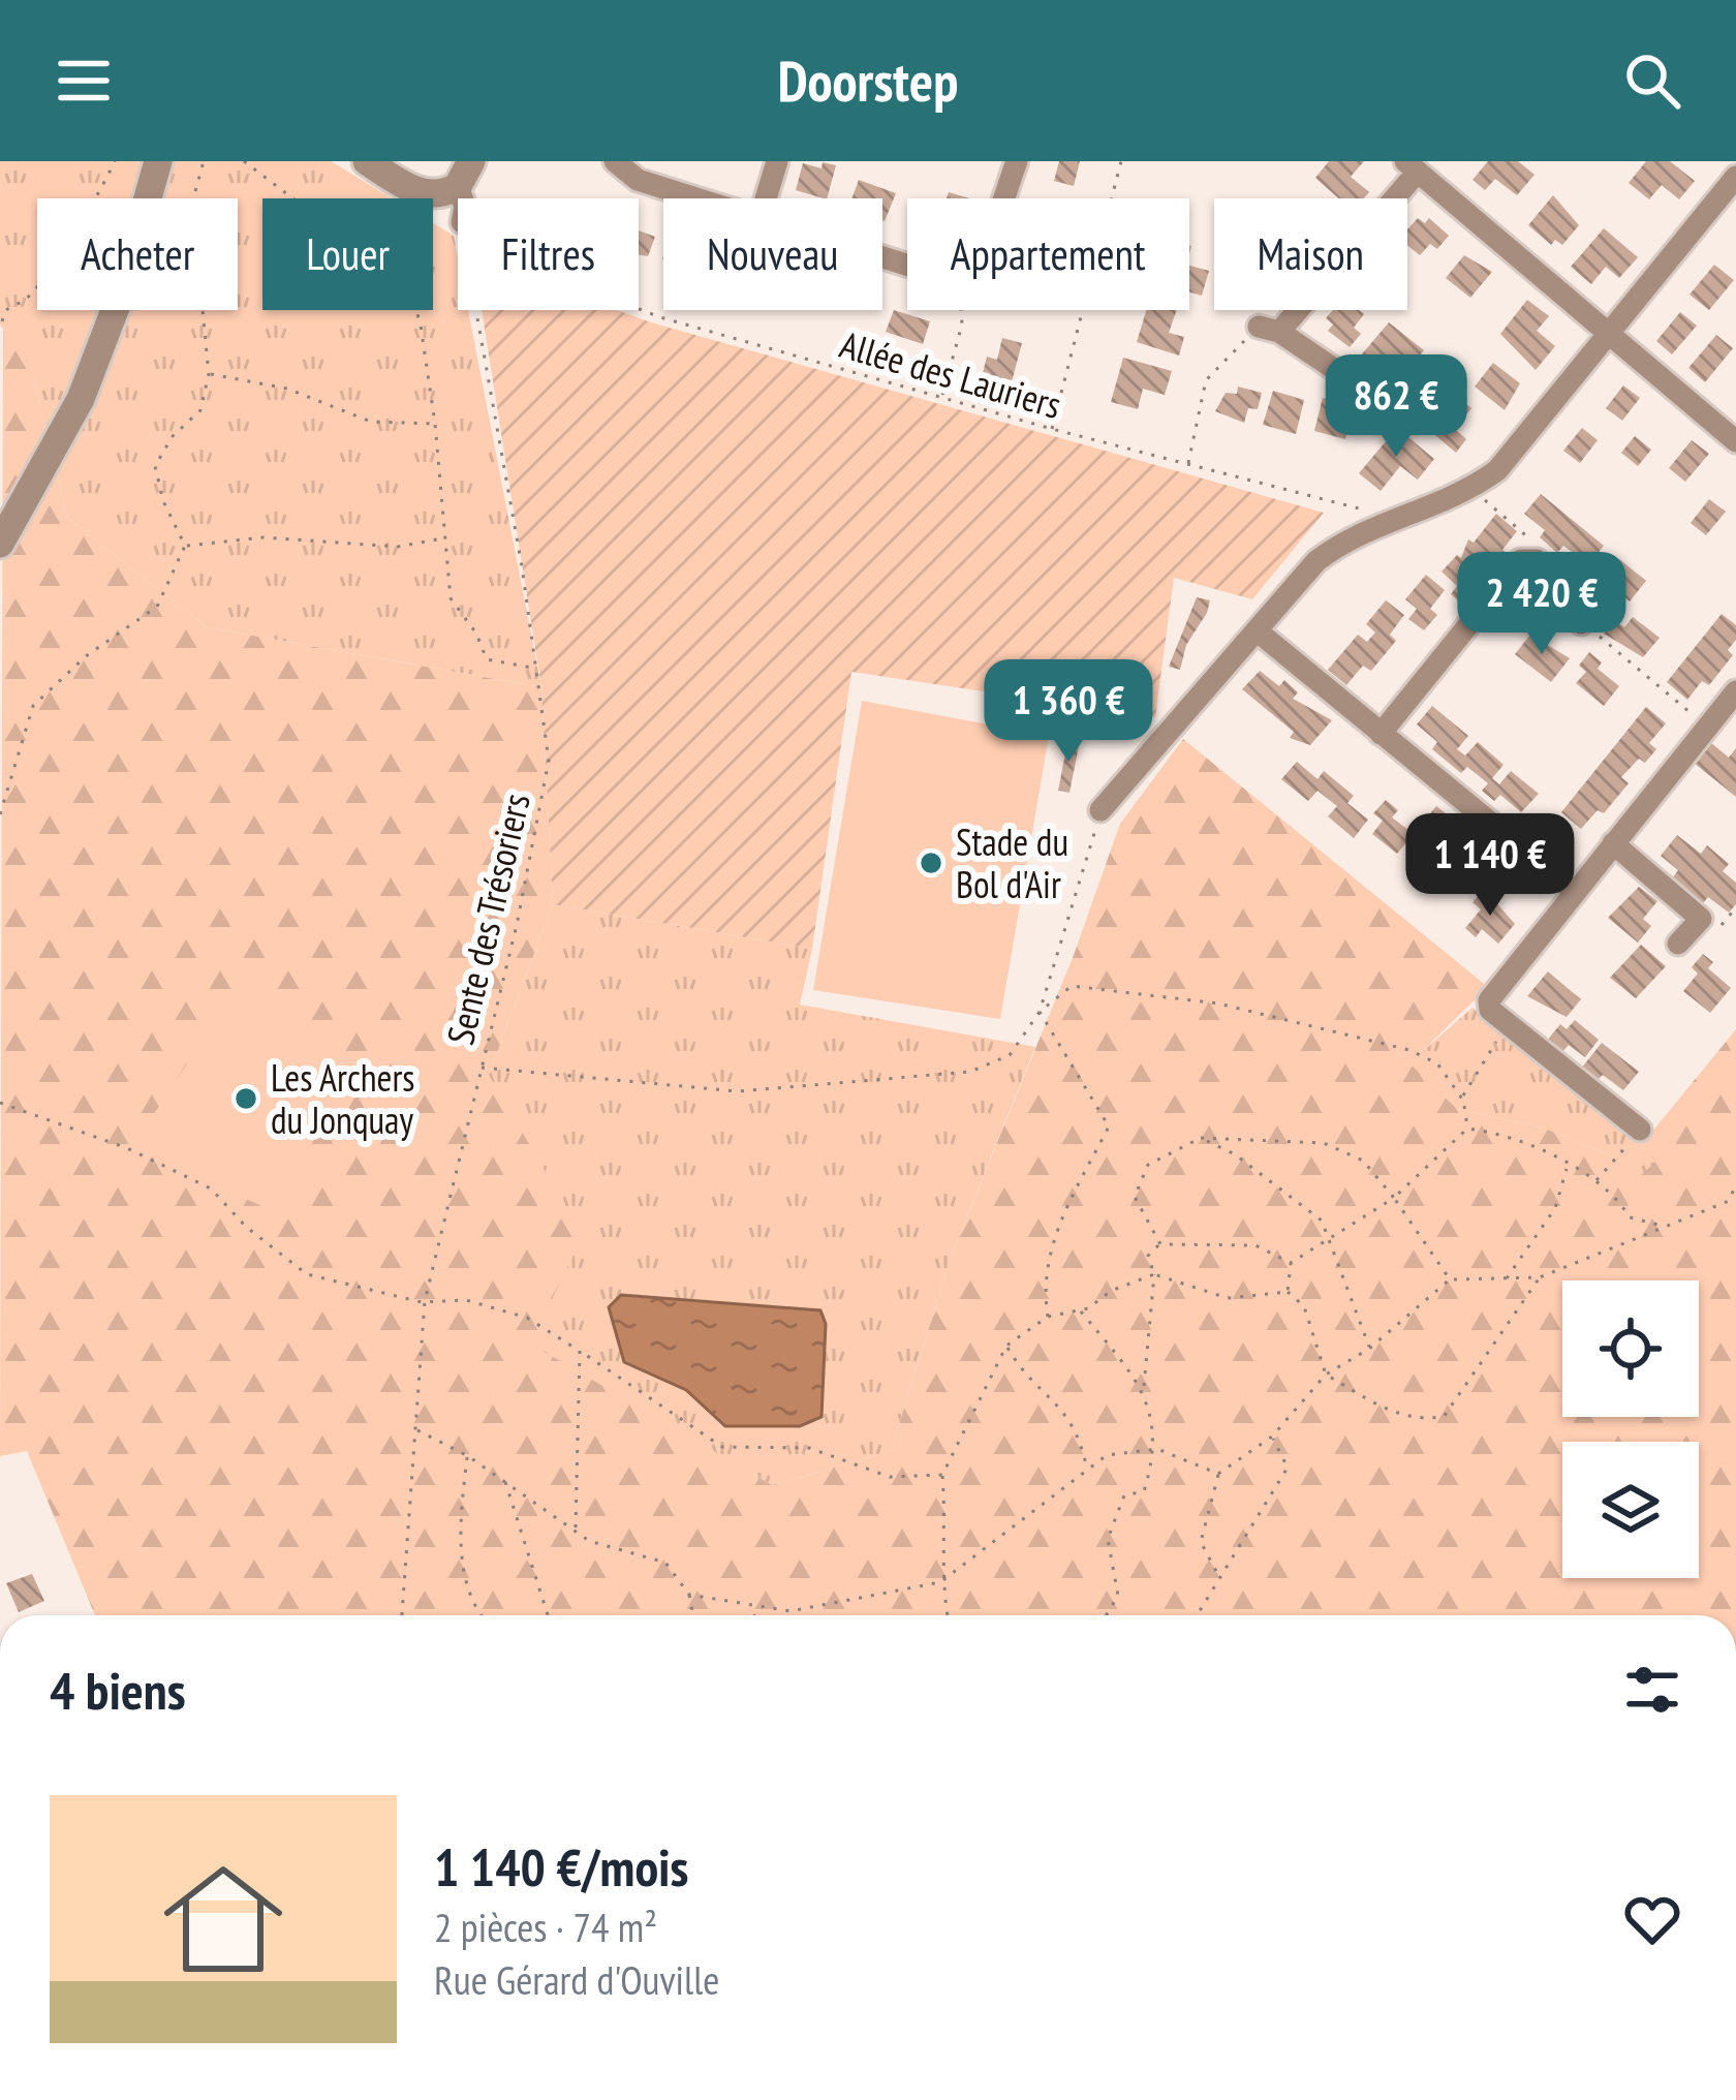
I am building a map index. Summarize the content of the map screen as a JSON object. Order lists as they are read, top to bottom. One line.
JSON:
{"streets":{"path":["Allée des Lauriers","Sente des Trésoriers"]},"crossings":[["Allée des Lauriers","Sente des Trésoriers"]],"places":["Stade du Bol d'Air","Les Archers du Jonquay"],"page":{"header":"Doorstep","chip":["Acheter","Louer","Filtres","Nouveau","Appartement","Maison"],"price":["862 €","2 420 €","1 360 €","1 140 €"],"heading":"4 biens","list":[{"name":"1 140 €/mois","note":"2 pièces · 74 m² · Rue Gérard d'Ouville"}]}}
